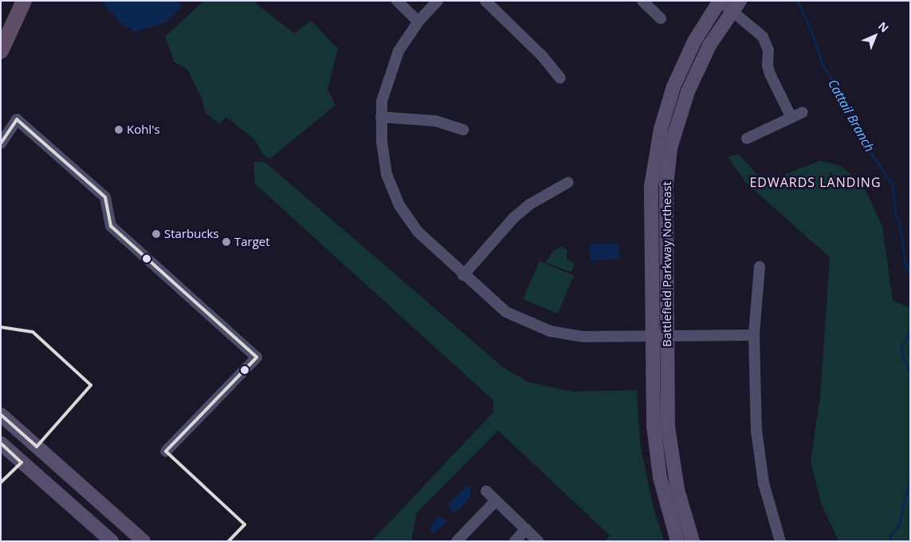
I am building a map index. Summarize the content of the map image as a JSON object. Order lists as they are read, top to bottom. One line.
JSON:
{"streets":{"main road":["Battlefield Parkway Northeast"]},"districts":["EDWARDS LANDING"],"water":["Cattail Branch"],"places":["Kohl's","Starbucks","Target"],"north":"top right"}
